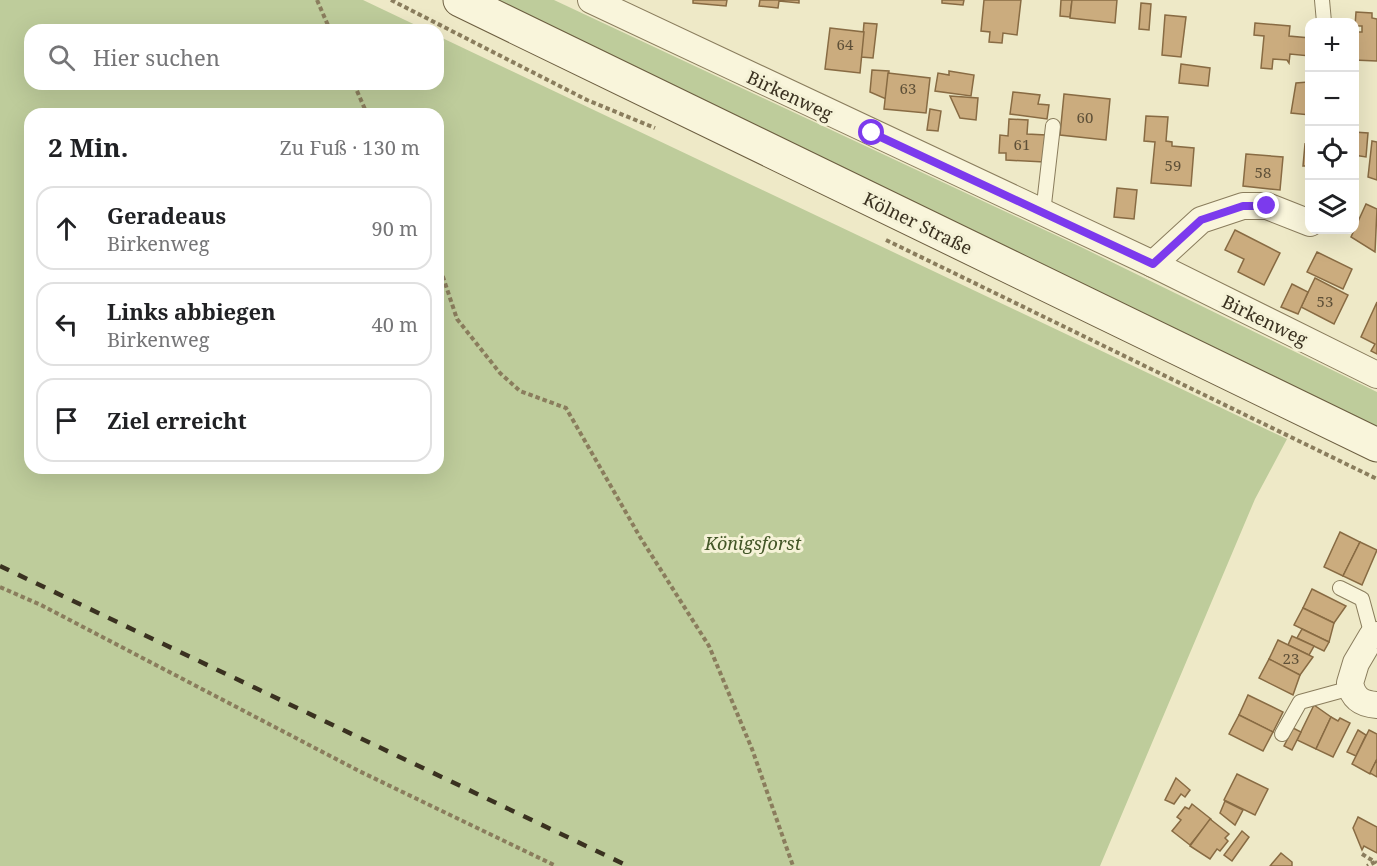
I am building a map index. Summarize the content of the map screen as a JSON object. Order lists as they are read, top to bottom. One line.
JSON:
{"streets":{"main road":["Kölner Straße"],"street":["Birkenweg"]},"parks":["Königsforst"],"house_numbers":["64","63","60","61","59","58","53","23"],"page":{"map_buttons":["+","−"],"search":"Hier suchen","heading":["2 Min.","Zu Fuß · 130 m"],"list":[["Geradeaus","Birkenweg","90 m"],["Links abbiegen","Birkenweg","40 m"],"Ziel erreicht"]}}
